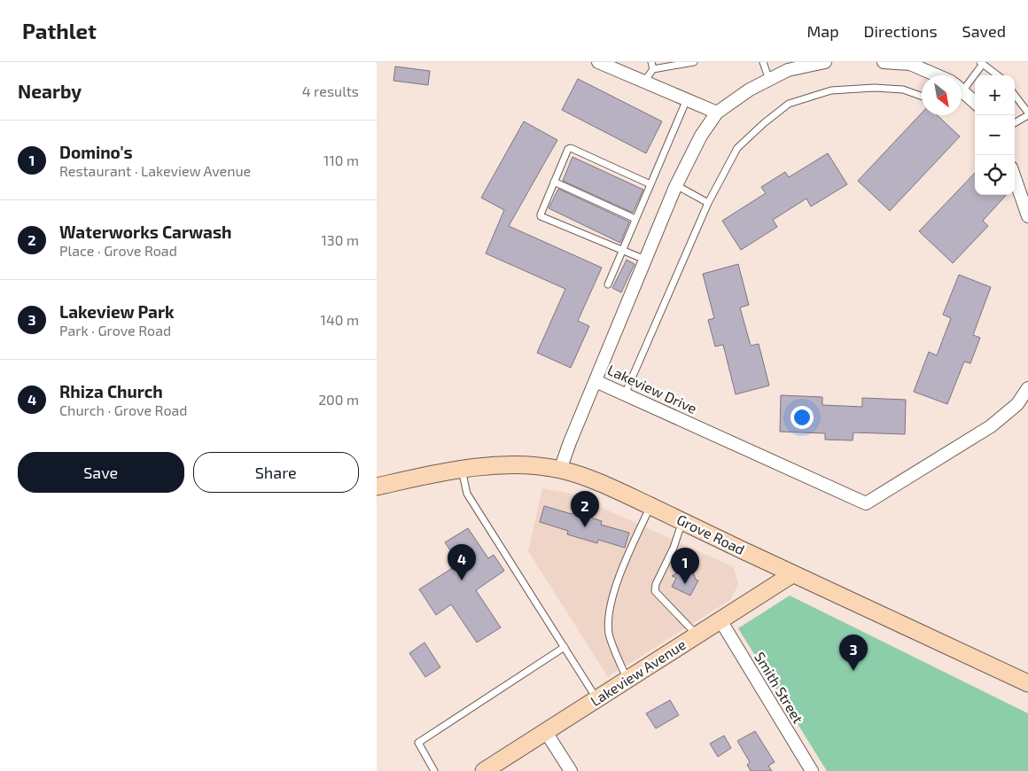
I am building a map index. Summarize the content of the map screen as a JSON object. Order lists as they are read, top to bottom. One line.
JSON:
{"streets":{"main road":["Grove Road","Lakeview Avenue"],"street":["Lakeview Drive","Smith Street"]},"crossings":[["Grove Road","Lakeview Avenue"],["Lakeview Avenue","Smith Street"]],"north":"bottom right","page":{"header":"Pathlet","nav":["Map","Directions","Saved"],"heading":["Nearby","4 results"],"map_buttons":["+","−"],"list":[{"mark":"1","name":"Domino's","note":"Restaurant · Lakeview Avenue","value":"110 m"},{"mark":"2","name":"Waterworks Carwash","note":"Place · Grove Road","value":"130 m"},{"mark":"3","name":"Lakeview Park","note":"Park · Grove Road","value":"140 m"},{"mark":"4","name":"Rhiza Church","note":"Church · Grove Road","value":"200 m"}],"buttons":["Save","Share"],"pins":["2","4","1","3"]}}
